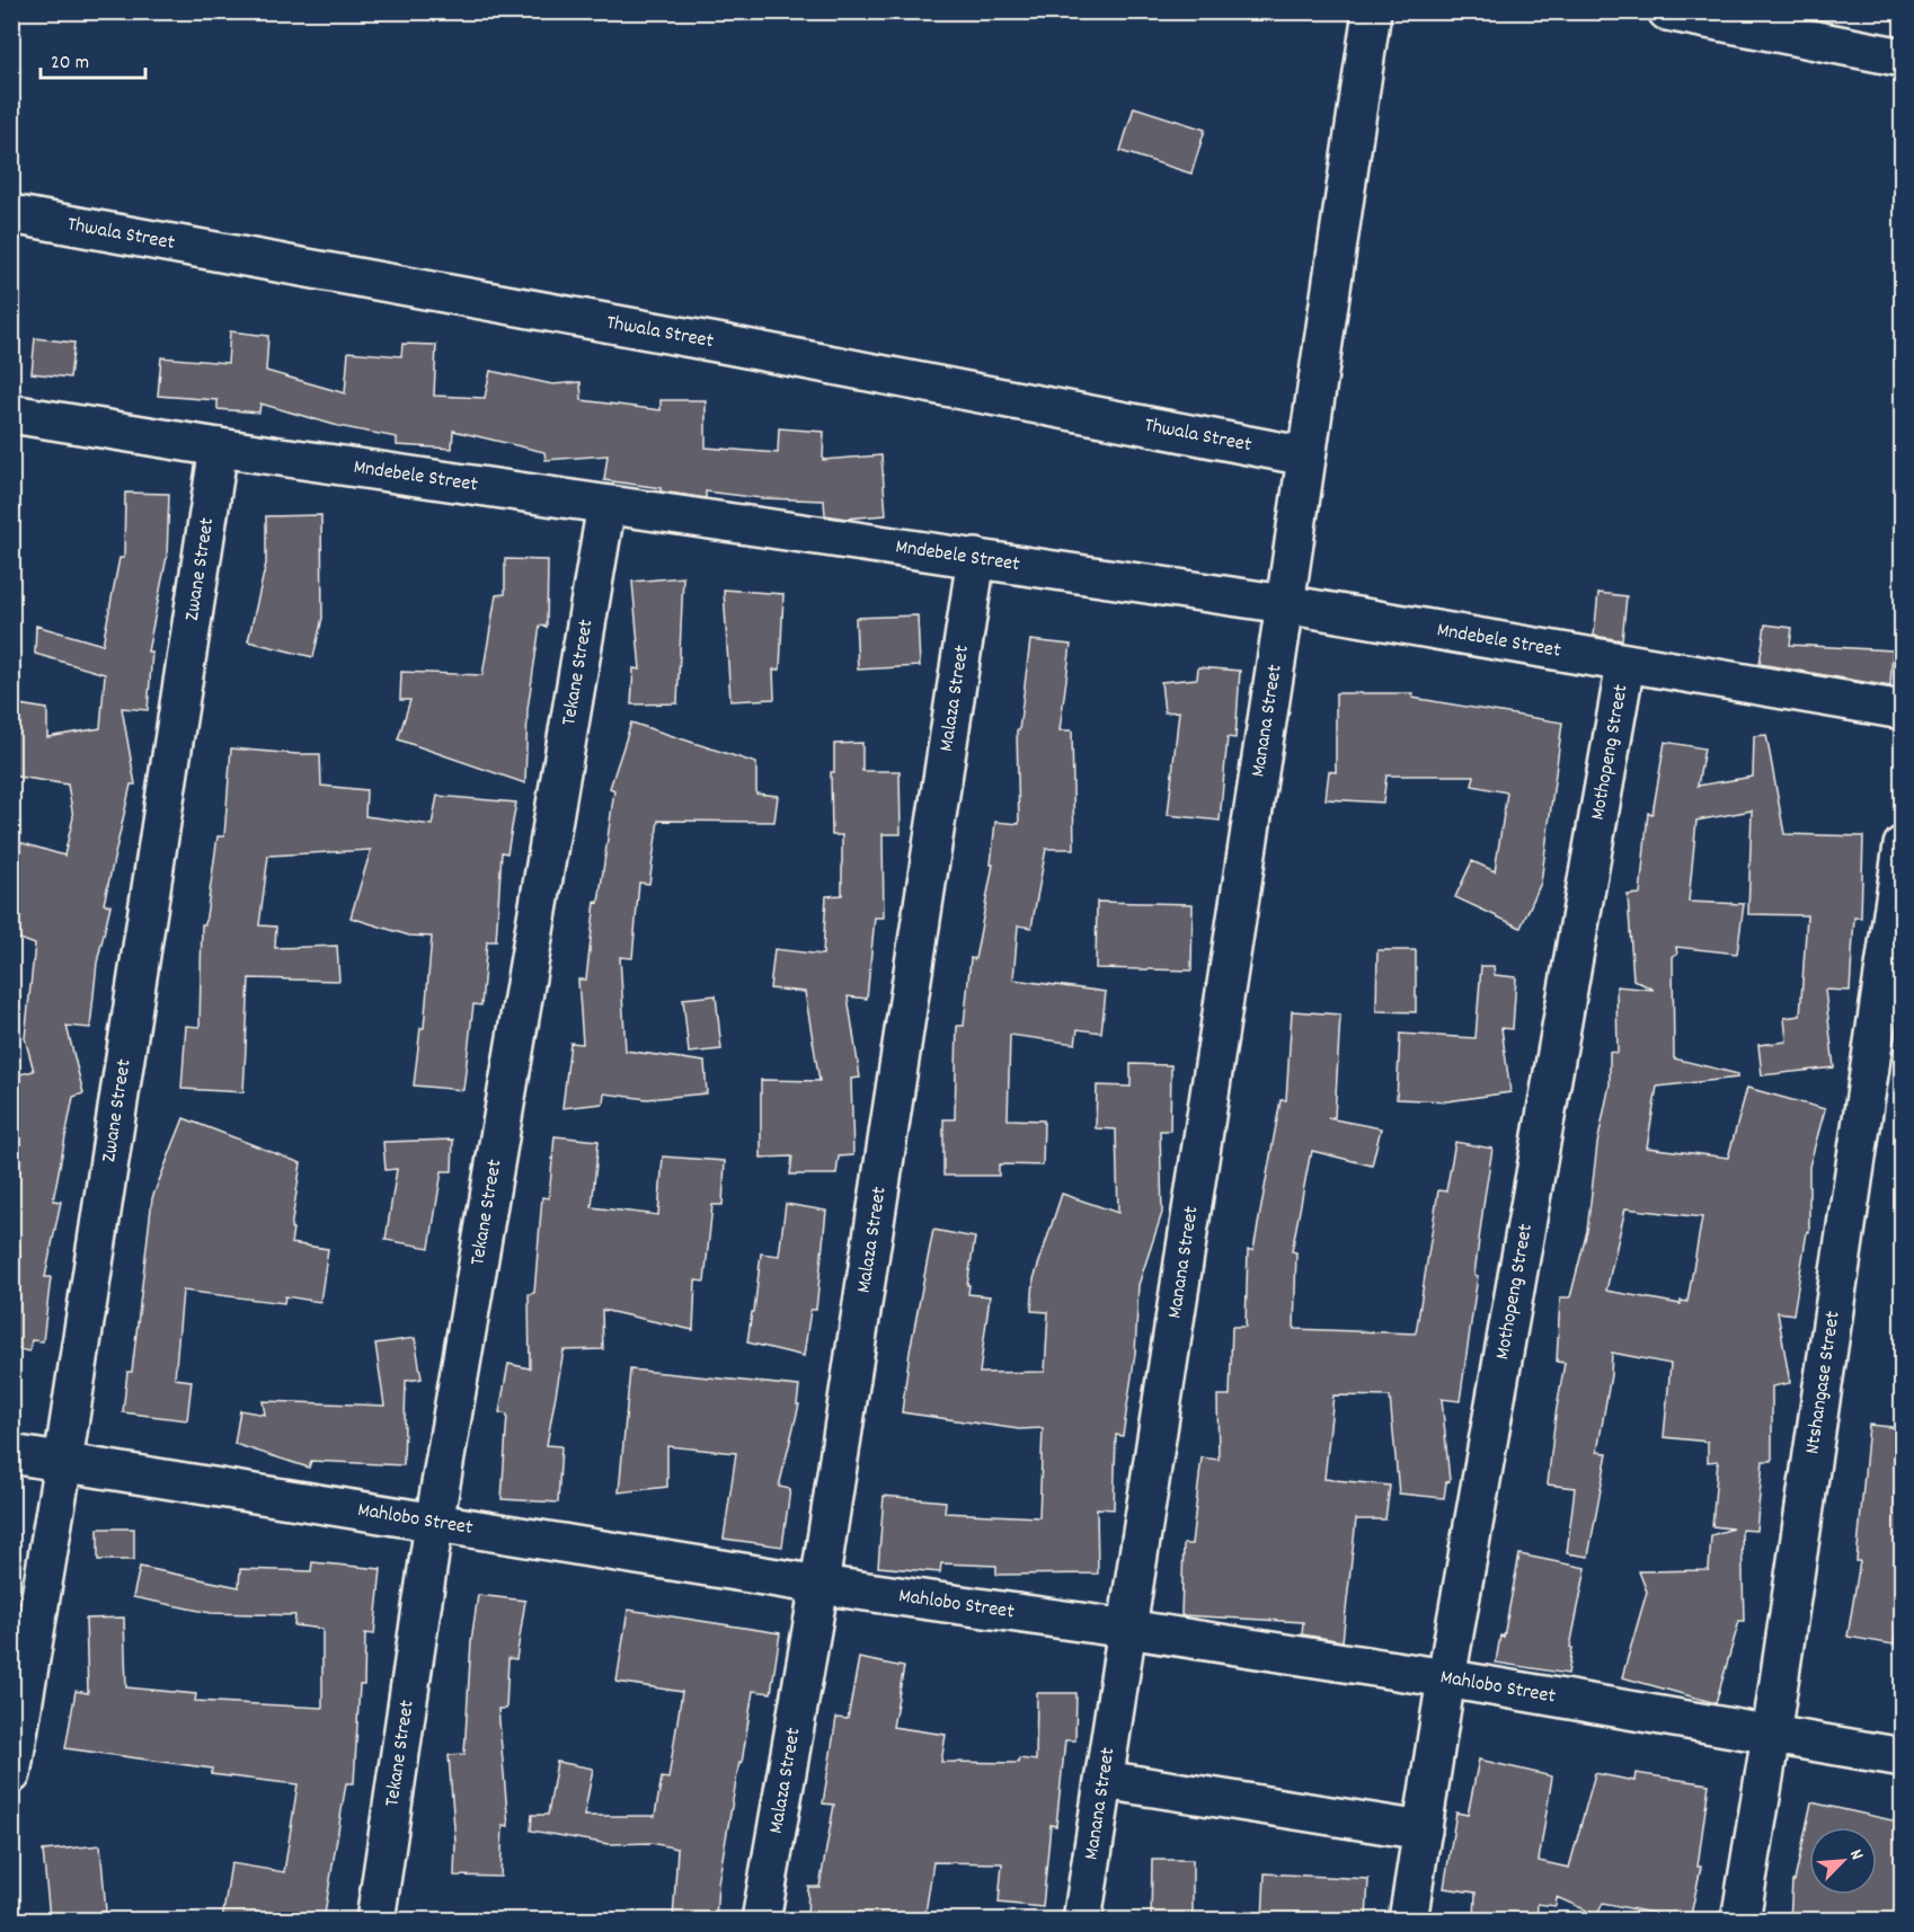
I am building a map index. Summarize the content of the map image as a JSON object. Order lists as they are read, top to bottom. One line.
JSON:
{"streets":{"street":["Thwala Street","Mndebele Street","Zwane Street","Tekane Street","Malaza Street","Manana Street","Mothopeng Street","Ntshangase Street","Mahlobo Street"]},"crossings":[["Thwala Street","Manana Street"],["Mndebele Street","Zwane Street"],["Mndebele Street","Tekane Street"],["Mndebele Street","Malaza Street"],["Mndebele Street","Manana Street"],["Mndebele Street","Mothopeng Street"],["Zwane Street","Mahlobo Street"],["Tekane Street","Mahlobo Street"],["Malaza Street","Mahlobo Street"],["Manana Street","Mahlobo Street"],["Mothopeng Street","Mahlobo Street"],["Ntshangase Street","Mahlobo Street"]],"scale_bar":"20 m","north":"top right"}
